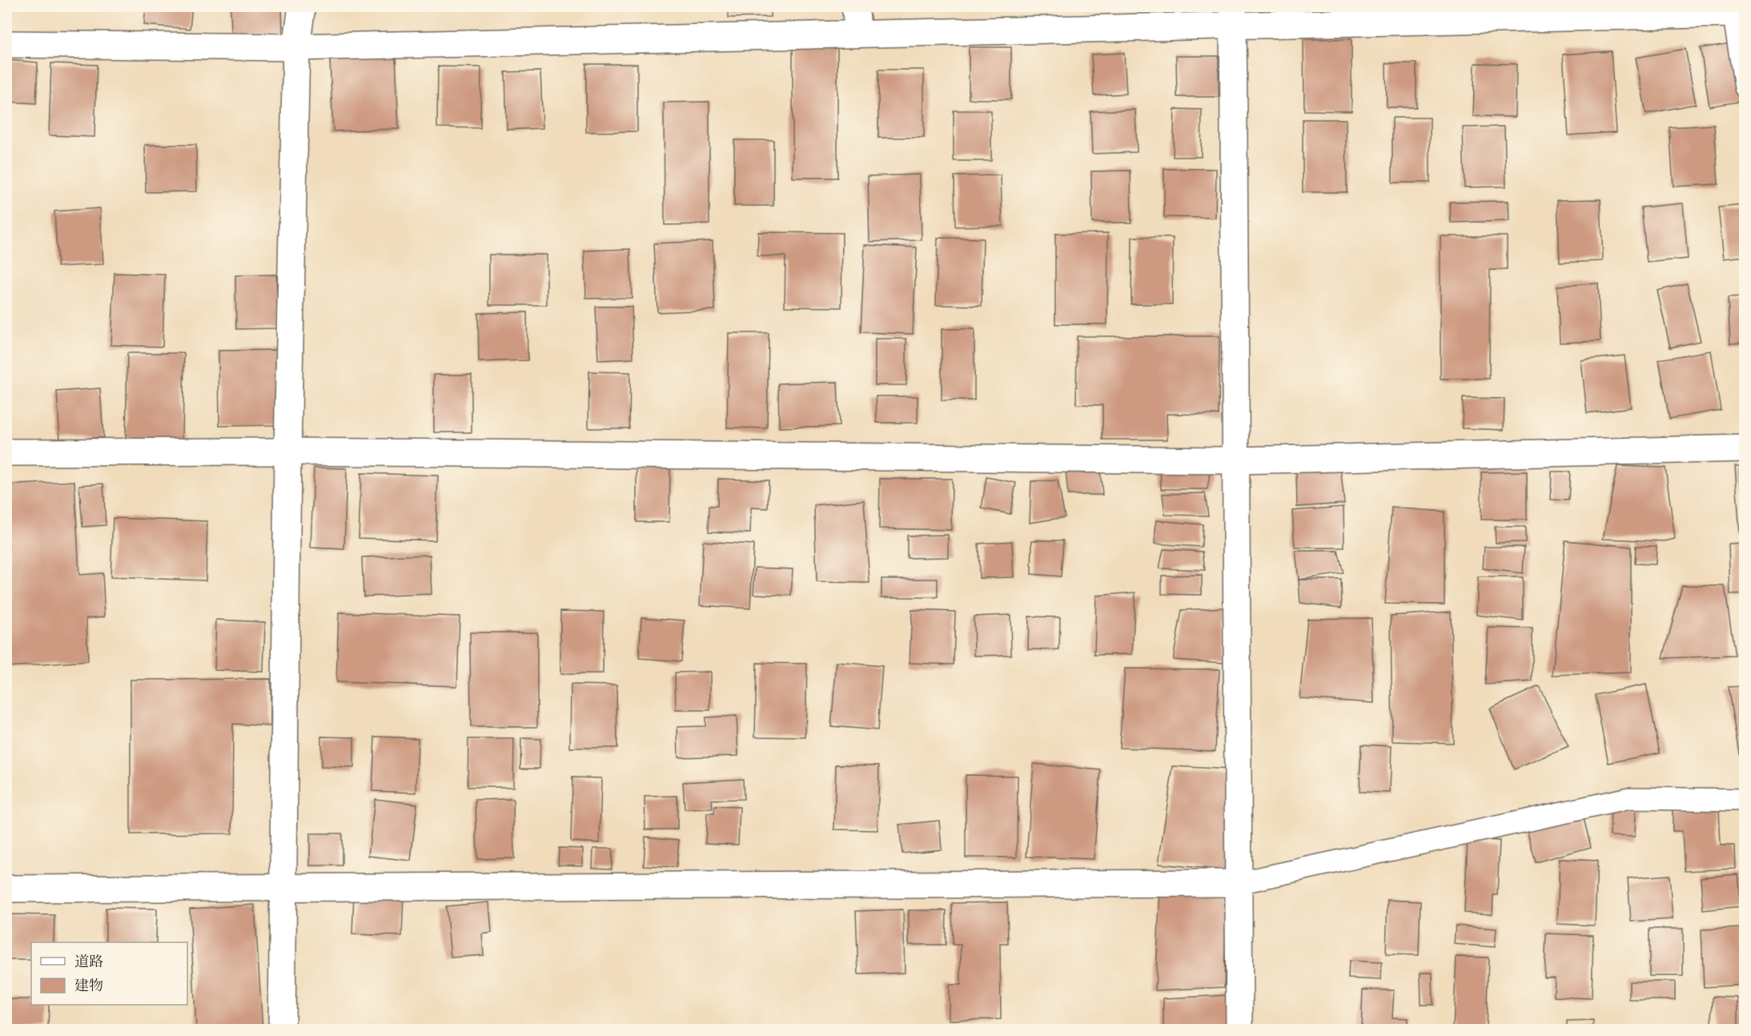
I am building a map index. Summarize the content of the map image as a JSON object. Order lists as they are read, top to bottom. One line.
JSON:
{"legend":["道路","建物"]}
